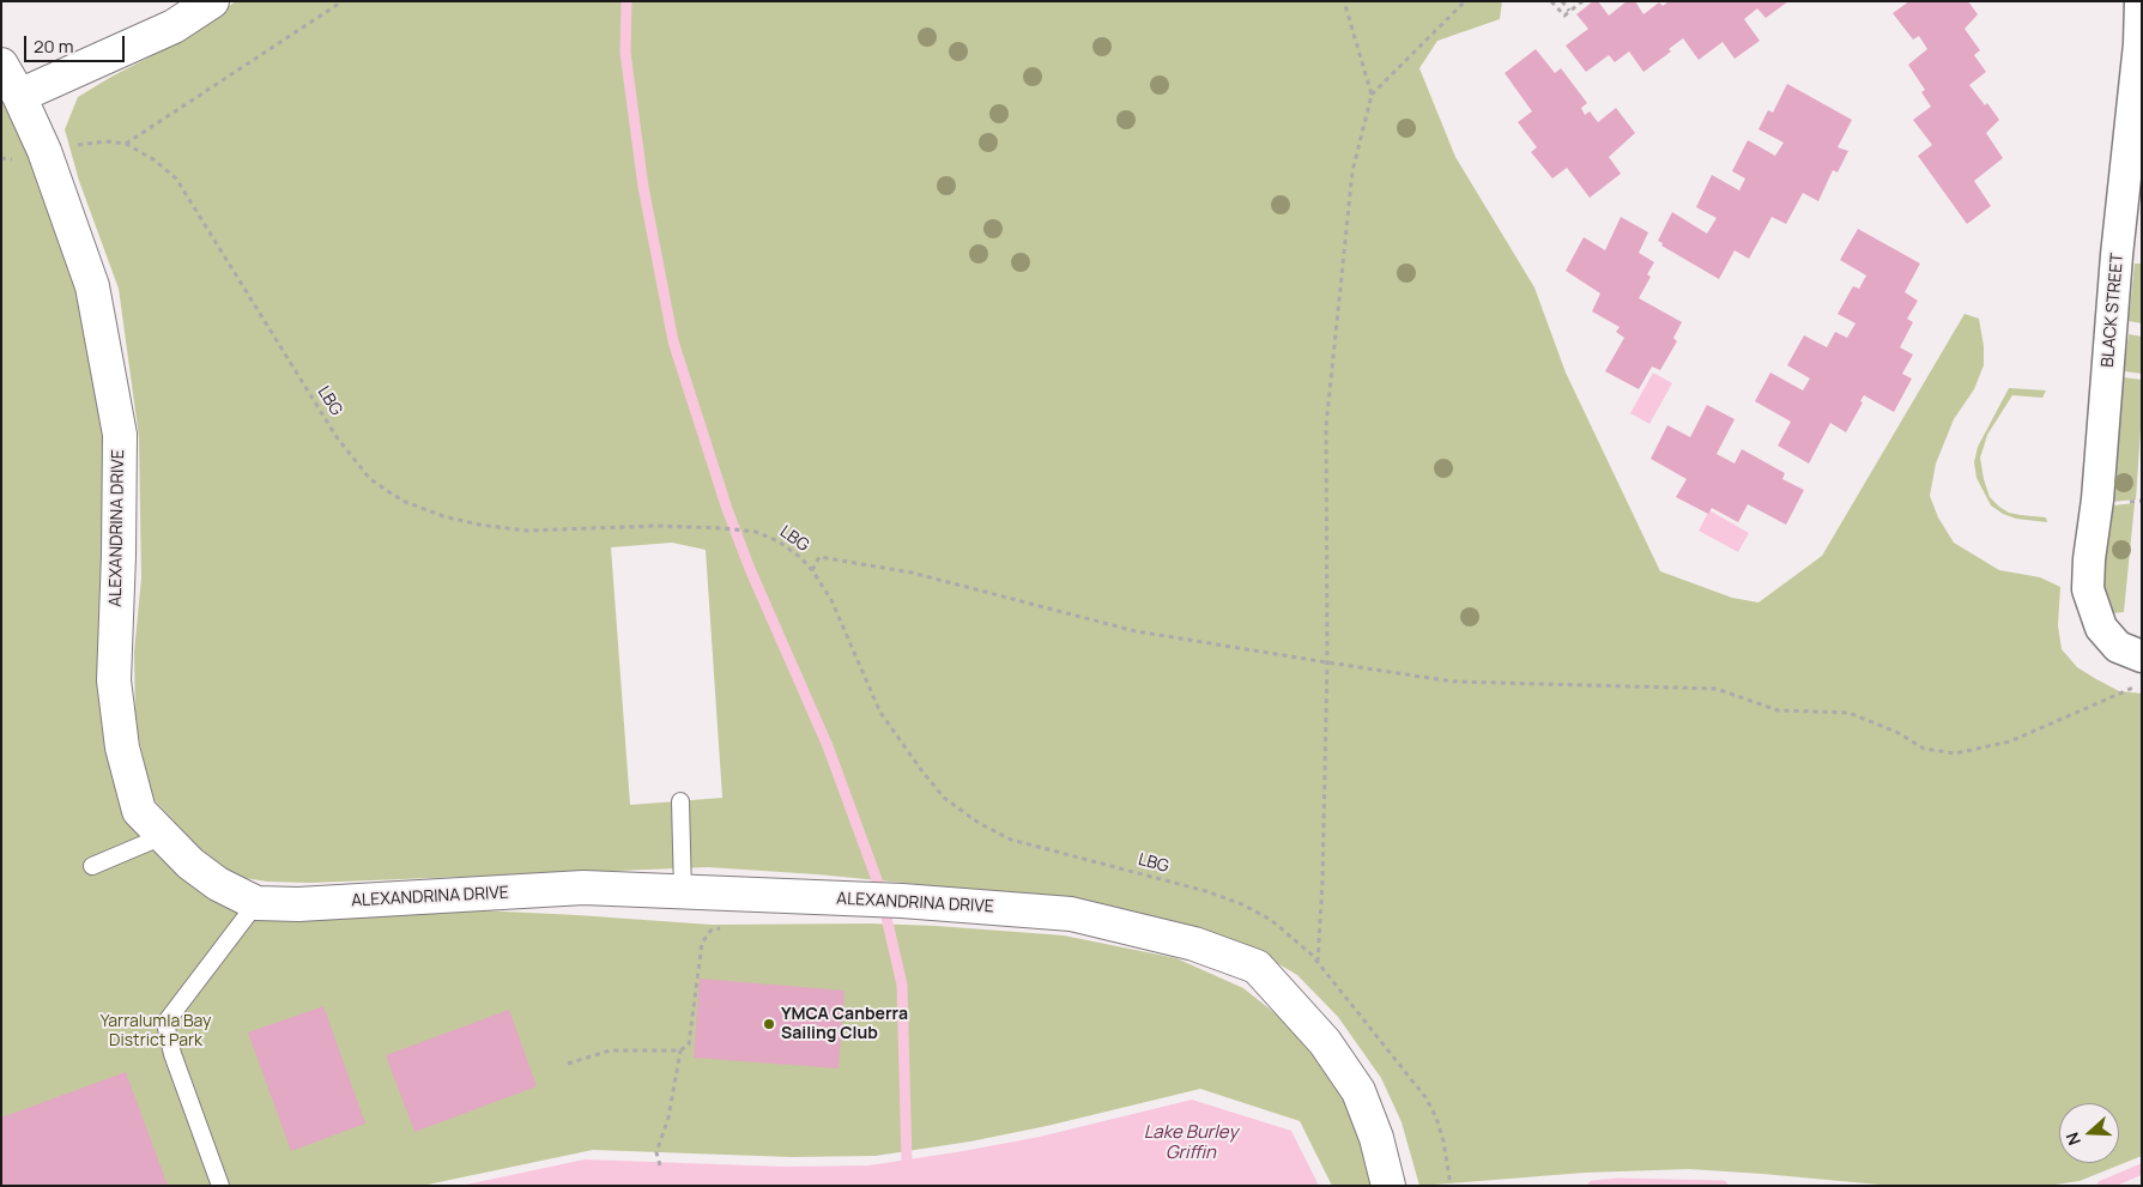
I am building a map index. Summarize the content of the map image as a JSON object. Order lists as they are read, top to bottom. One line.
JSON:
{"streets":{"main road":["ALEXANDRINA DRIVE"],"street":["BLACK STREET"],"path":["LBG"]},"crossings":[["LBG","ALEXANDRINA DRIVE"]],"water":["Lake Burley Griffin"],"parks":["Yarralumla Bay District Park"],"places":["YMCA Canberra Sailing Club"],"scale_bar":"20 m","north":"left"}
